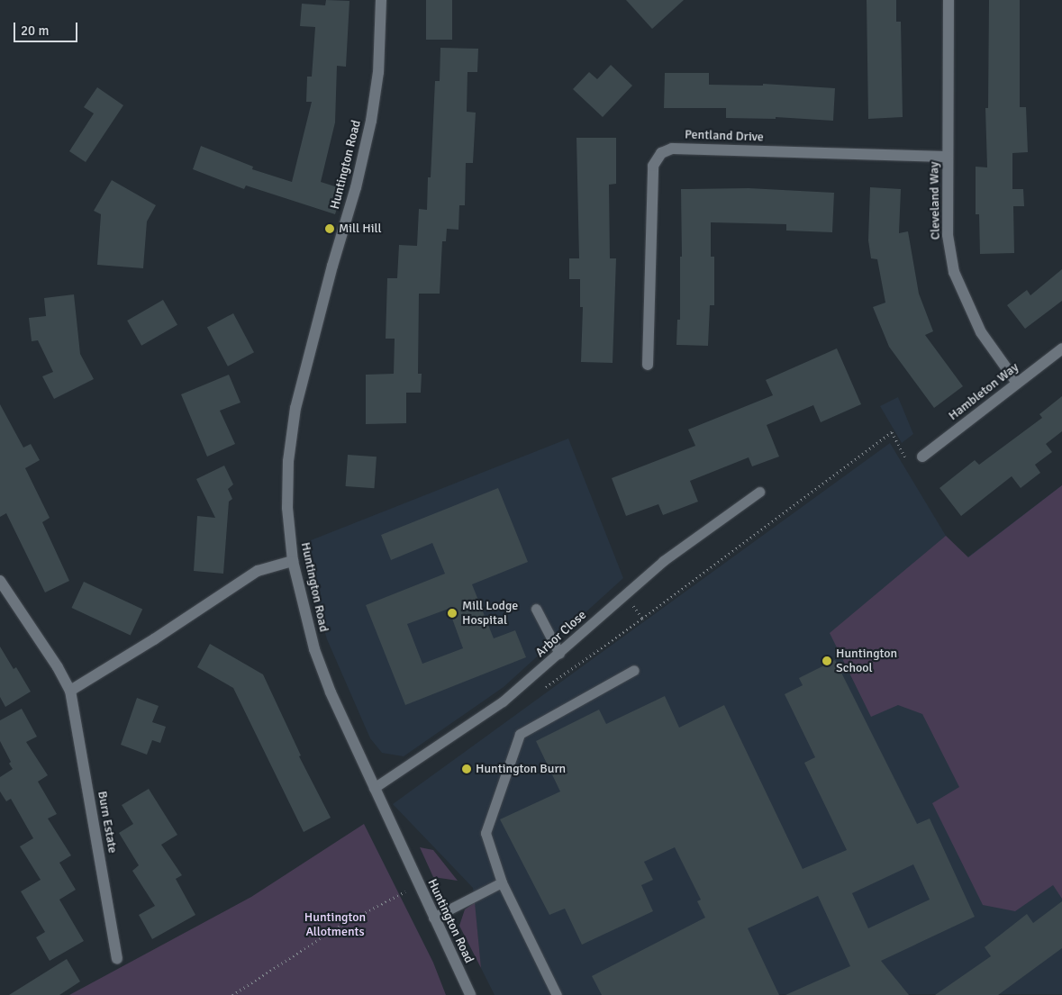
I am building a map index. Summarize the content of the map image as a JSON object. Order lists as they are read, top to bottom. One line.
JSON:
{"streets":{"street":["Pentland Drive","Huntington Road","Cleveland Way","Hambleton Way","Burn Estate"],"lane":["Arbor Close"]},"crossings":[["Pentland Drive","Cleveland Way"],["Huntington Road","Arbor Close"],["Cleveland Way","Hambleton Way"]],"parks":["Huntington Allotments"],"places":["Mill Hill","Mill Lodge Hospital","Huntington School","Huntington Burn"],"scale_bar":"20 m"}
